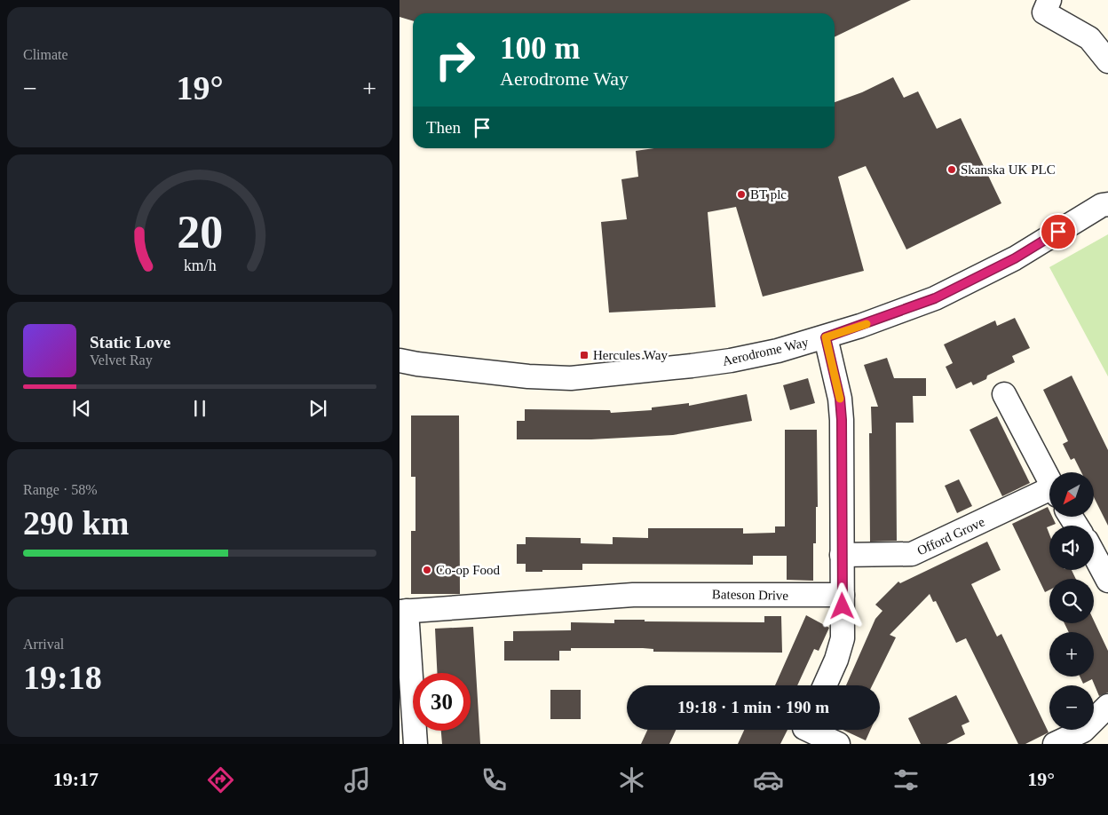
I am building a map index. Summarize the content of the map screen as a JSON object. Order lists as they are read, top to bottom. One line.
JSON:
{"streets":{"street":["Aerodrome Way","Offord Grove","Bateson Drive"]},"places":{"other":["Skanska UK PLC","BT plc","Co-op Food"],"transit":["Hercules Way"]},"north":"bottom left","page":{"tile":["Climate",["Range · 58%","290 km"],["Arrival","19:18"]],"turn":["100 m","Aerodrome Way"],"heat":["−","19°","+"],"then":"Then","song":["Static Love","Velvet Ray"],"map_buttons":["+","−"],"limit":"30","trip":"19:18 · 1 min · 190 m","tabs":["19:17","19°"],"gauge":["20","km/h"]}}
